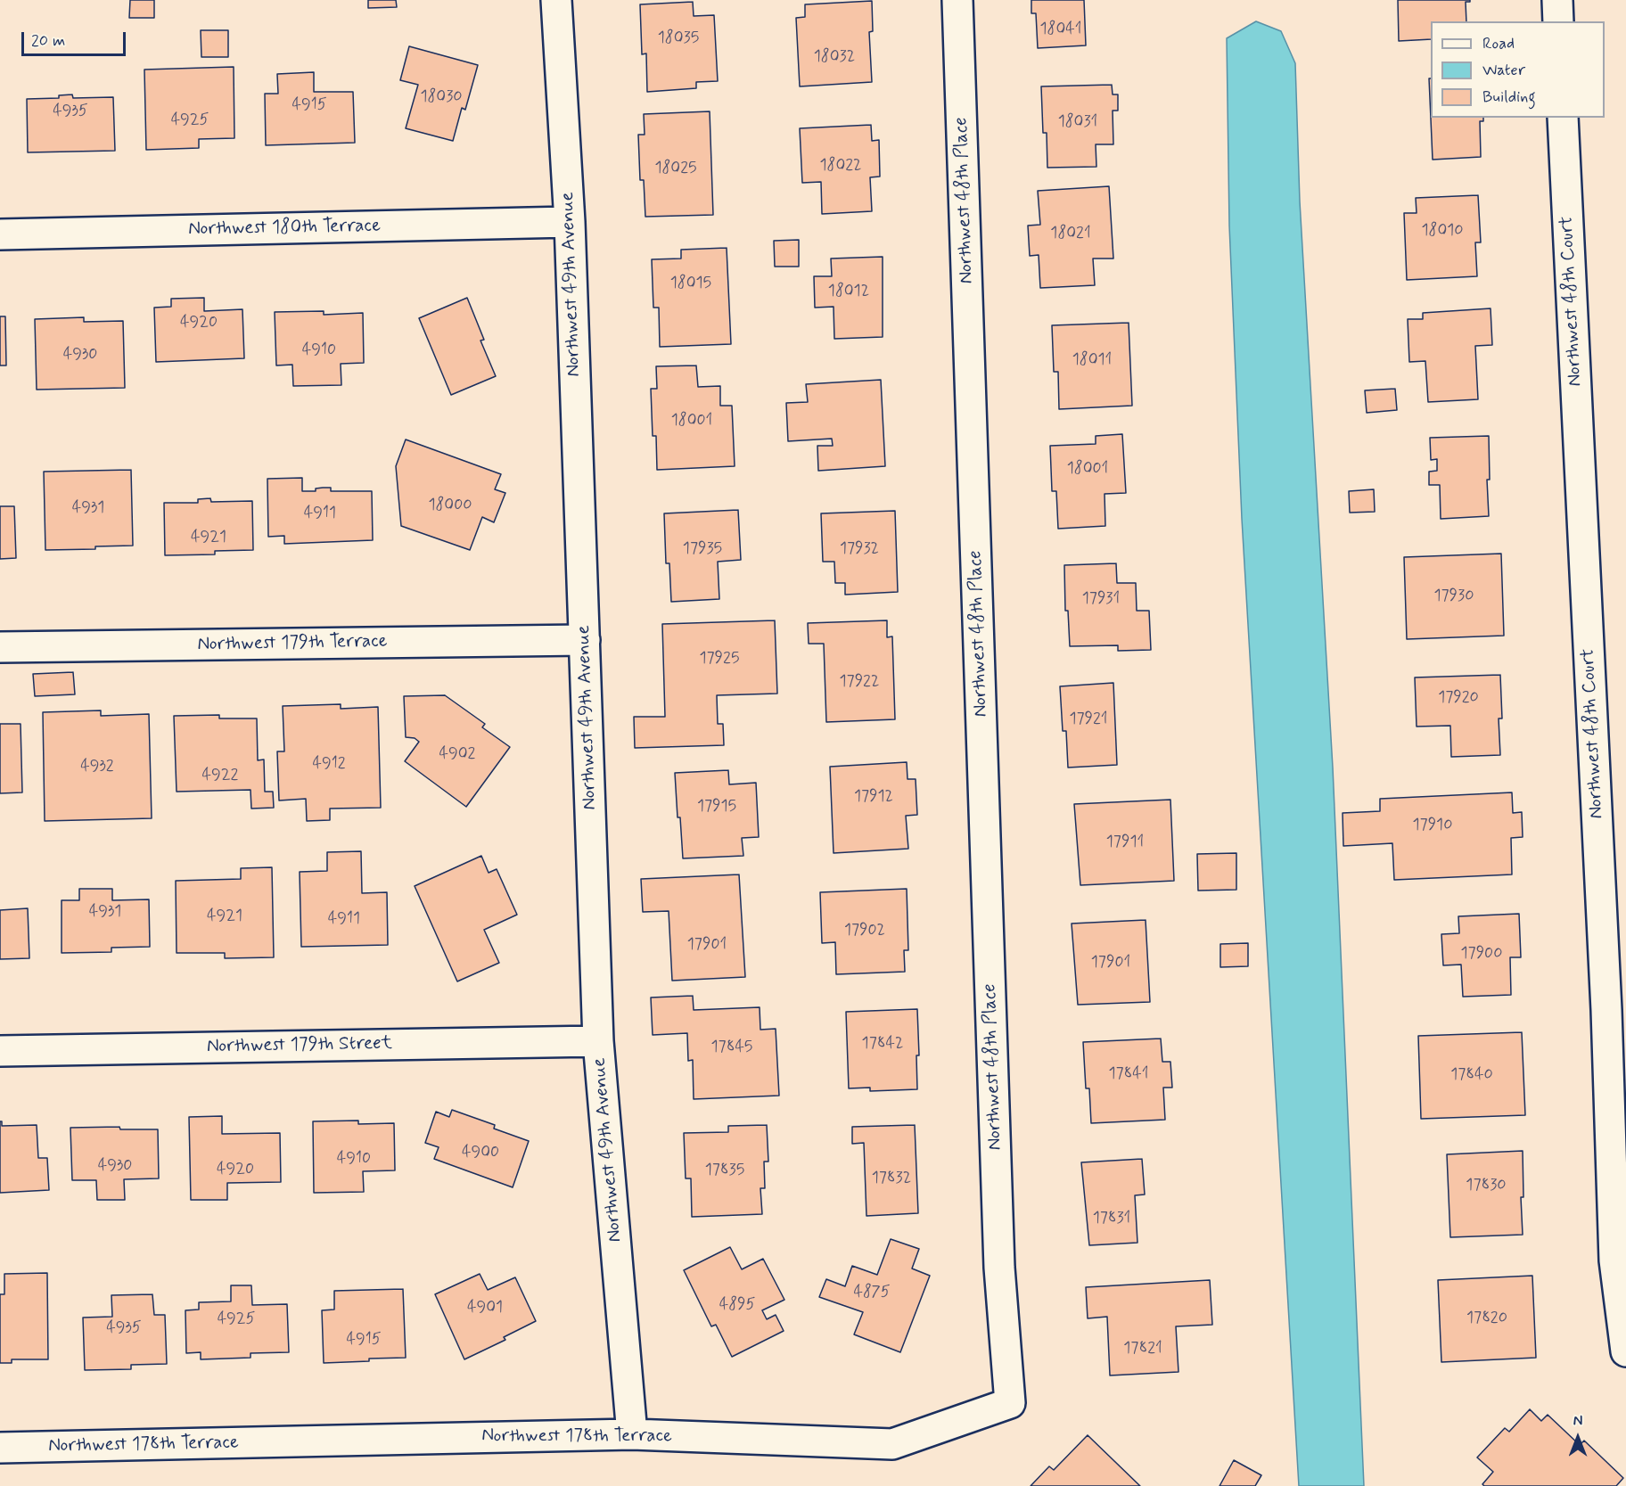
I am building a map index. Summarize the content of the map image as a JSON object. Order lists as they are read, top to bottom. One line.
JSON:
{"streets":{"street":["Northwest 48th Place","Northwest 180th Terrace","Northwest 49th Avenue","Northwest 48th Court","Northwest 179th Terrace","Northwest 179th Street","Northwest 178th Terrace"]},"crossings":[["Northwest 48th Place","Northwest 178th Terrace"],["Northwest 180th Terrace","Northwest 49th Avenue"],["Northwest 49th Avenue","Northwest 179th Terrace"],["Northwest 49th Avenue","Northwest 179th Street"],["Northwest 49th Avenue","Northwest 178th Terrace"]],"house_numbers":["18041","18035","18032","18030","4915","4935","4925","18031","18022","18025","18010","18021","18015","18012","4920","4910","4930","18011","18001","18001","18000","4931","4911","4921","17935","17932","17930","17931","17925","17922","17920","17921","4902","4912","4932","4922","17912","17915","17910","17911","4931","4921","4911","17902","17901","17900","17901","17842","17845","17841","17840","4900","4910","4930","4920","17835","17832","17830","17831","4875","4895","4901","17820","4925","4935","4915","17821"],"legend":["Road","Water","Building"],"scale_bar":"20 m","north":"top"}
